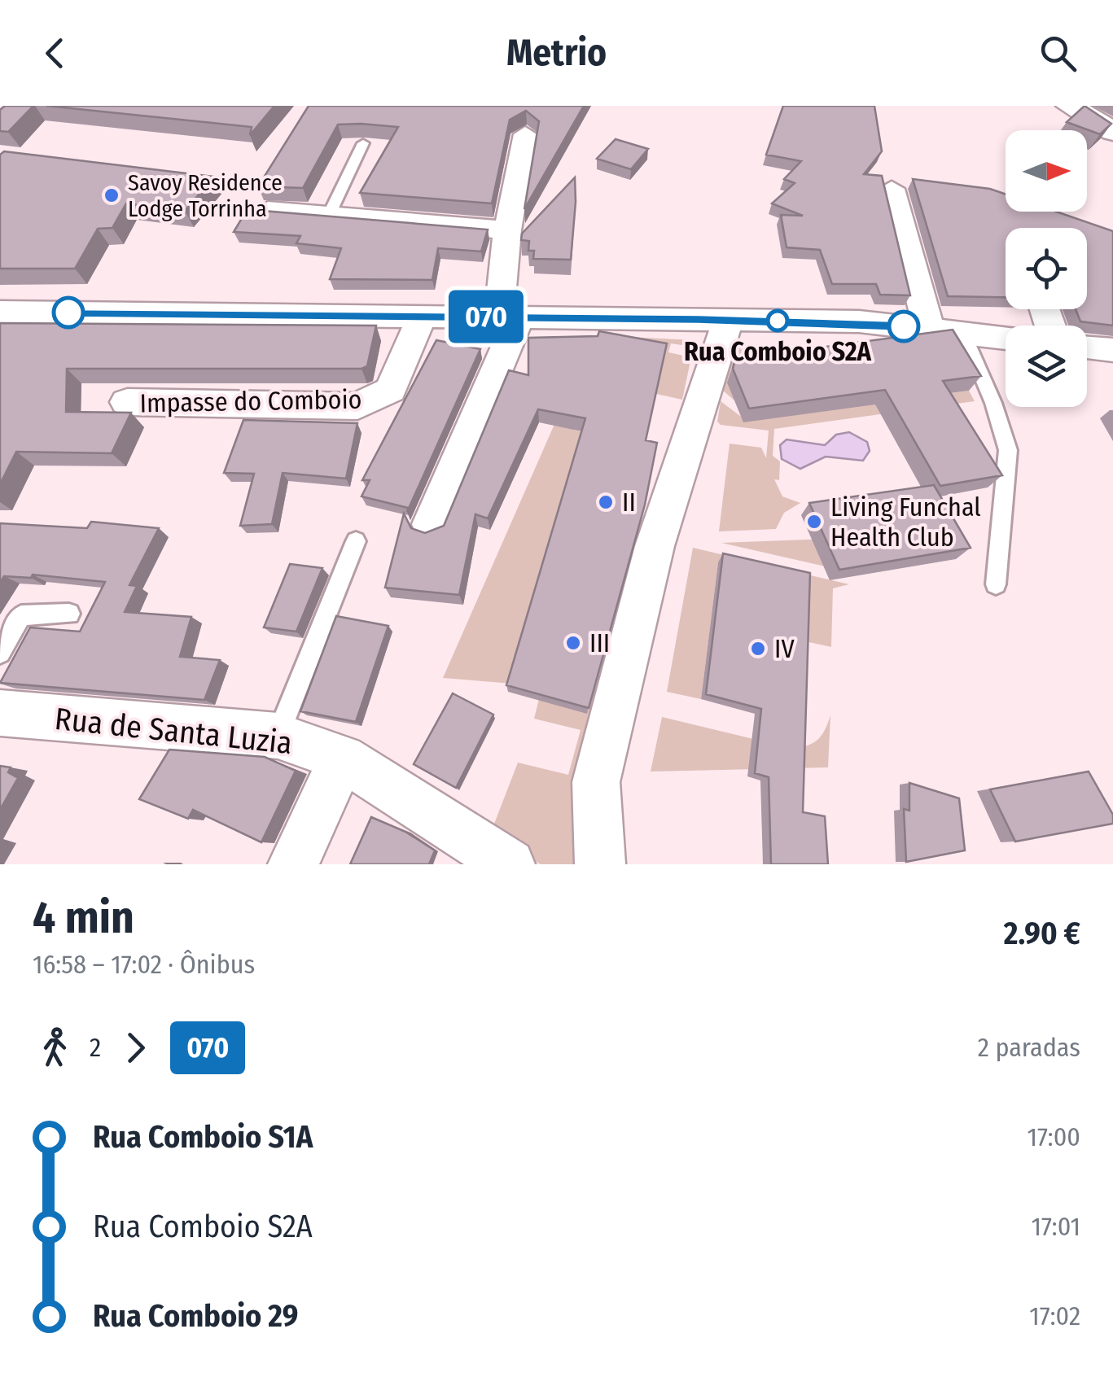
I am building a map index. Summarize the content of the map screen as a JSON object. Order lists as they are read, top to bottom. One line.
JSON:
{"streets":{"street":["Impasse do Comboio","Rua de Santa Luzia"]},"places":["Savoy Residence Lodge Torrinha","Rua Comboio S2A","II","Living Funchal Health Club","III","IV"],"lines":["bus line 070"],"north":"right","page":{"header":"Metrio","on_map":"070","heading":["4 min","16:58 – 17:02 · Ônibus","2.90 €"],"legs":["2","070","2 paradas"],"list":[{"name":"Rua Comboio S1A","value":"17:00"},{"name":"Rua Comboio S2A","value":"17:01"},{"name":"Rua Comboio 29","value":"17:02"}]}}
